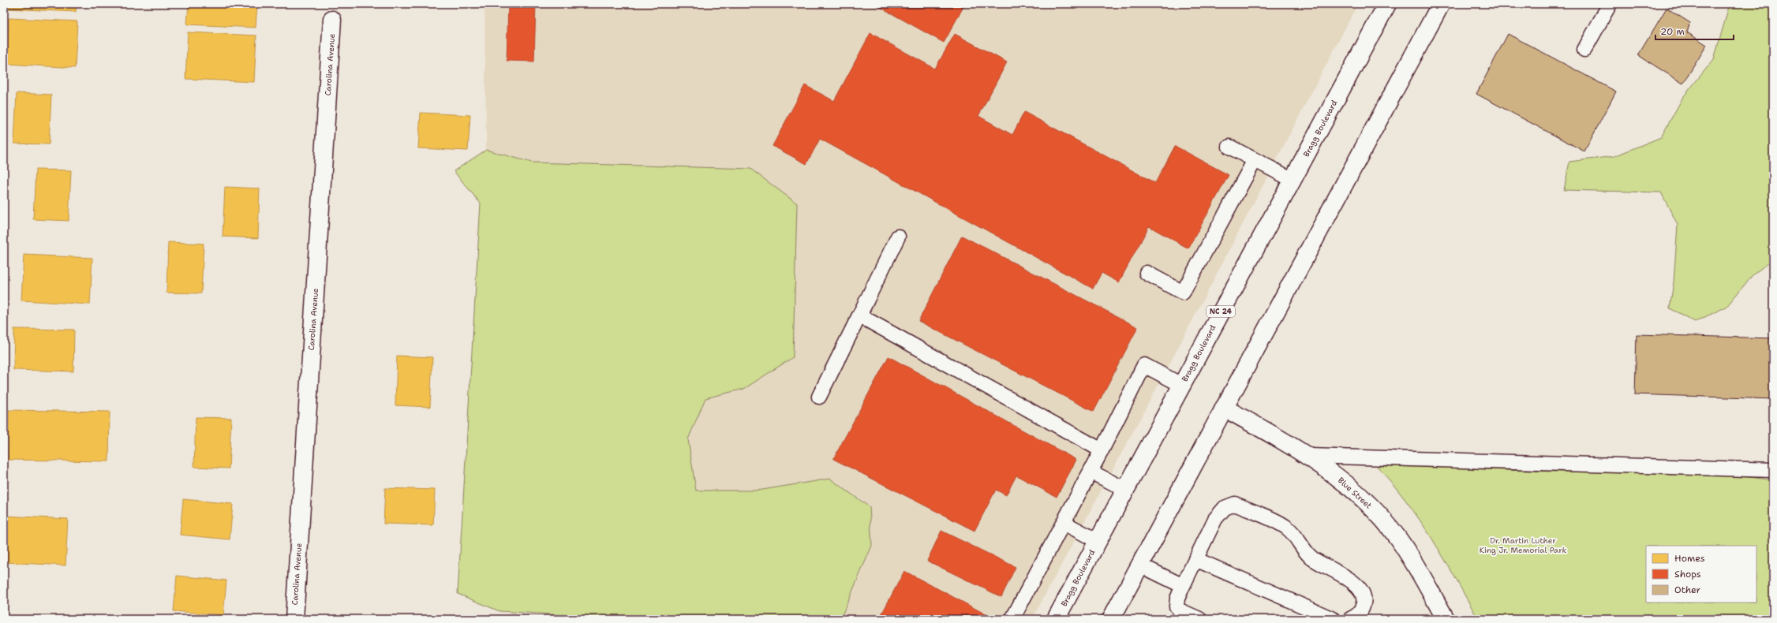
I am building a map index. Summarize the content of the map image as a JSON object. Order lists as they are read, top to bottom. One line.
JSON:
{"streets":{"main road":["Carolina Avenue","Bragg Boulevard","NC 24","Blue Street"]},"parks":["Dr. Martin Luther King Jr. Memorial Park"],"legend":["Homes","Shops","Other"],"scale_bar":"20 m"}
